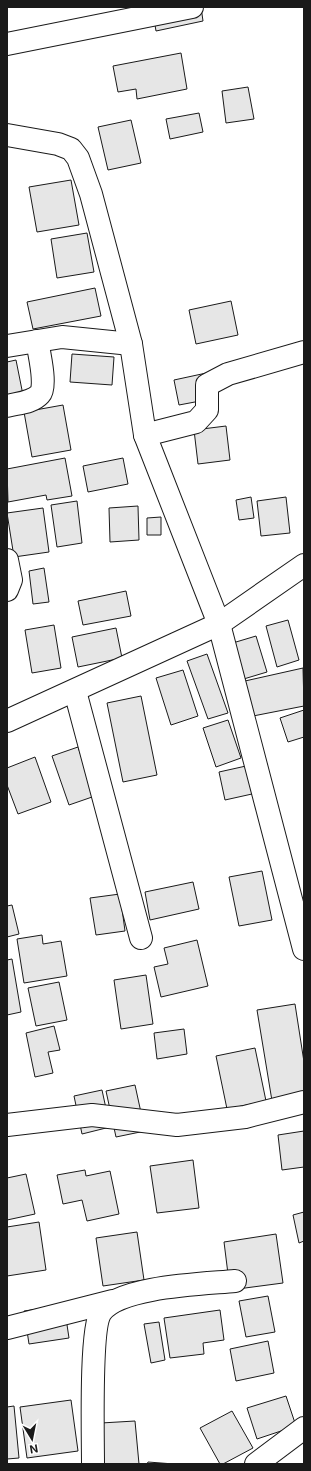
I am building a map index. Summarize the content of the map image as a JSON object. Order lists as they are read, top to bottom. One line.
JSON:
{"north":"bottom"}
